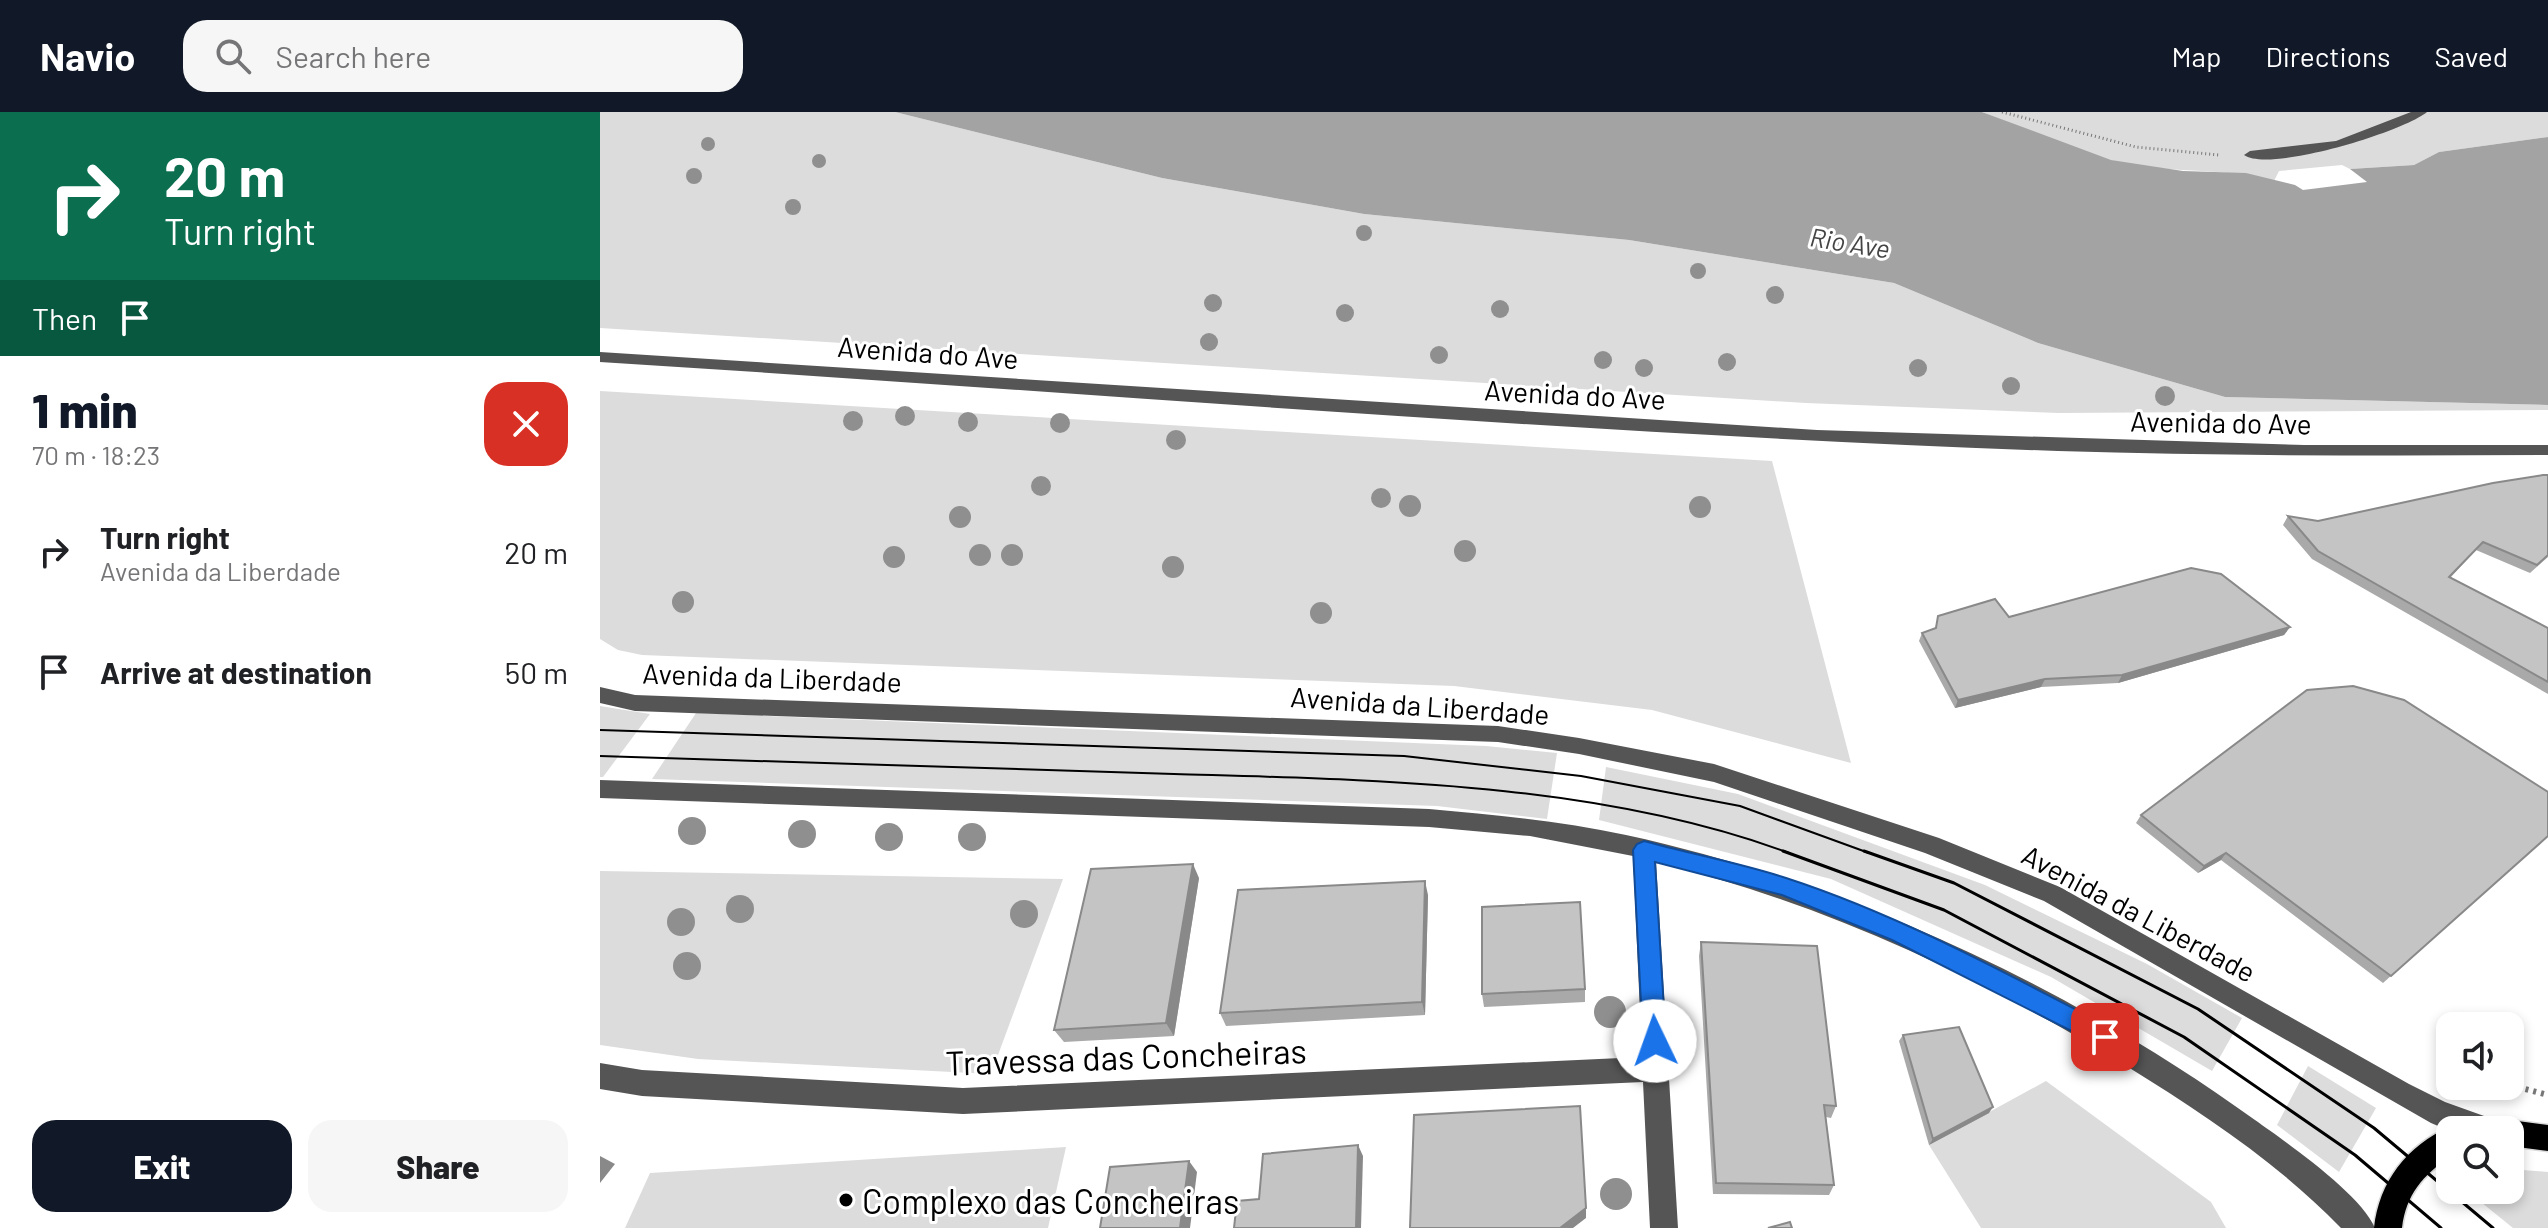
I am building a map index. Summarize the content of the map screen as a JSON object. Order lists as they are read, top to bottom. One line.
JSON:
{"streets":{"street":["Avenida do Ave","Avenida da Liberdade","Travessa das Concheiras"]},"water":["Rio Ave"],"places":["Complexo das Concheiras"],"page":{"header":"Navio","search":"Search here","nav":["Map","Directions","Saved"],"turn":["20 m","Turn right"],"then":"Then","heading":["1 min","70 m · 18:23"],"list":[{"name":"Turn right","note":"Avenida da Liberdade","value":"20 m"},{"name":"Arrive at destination","value":"50 m"}],"buttons":["Exit","Share"]}}
